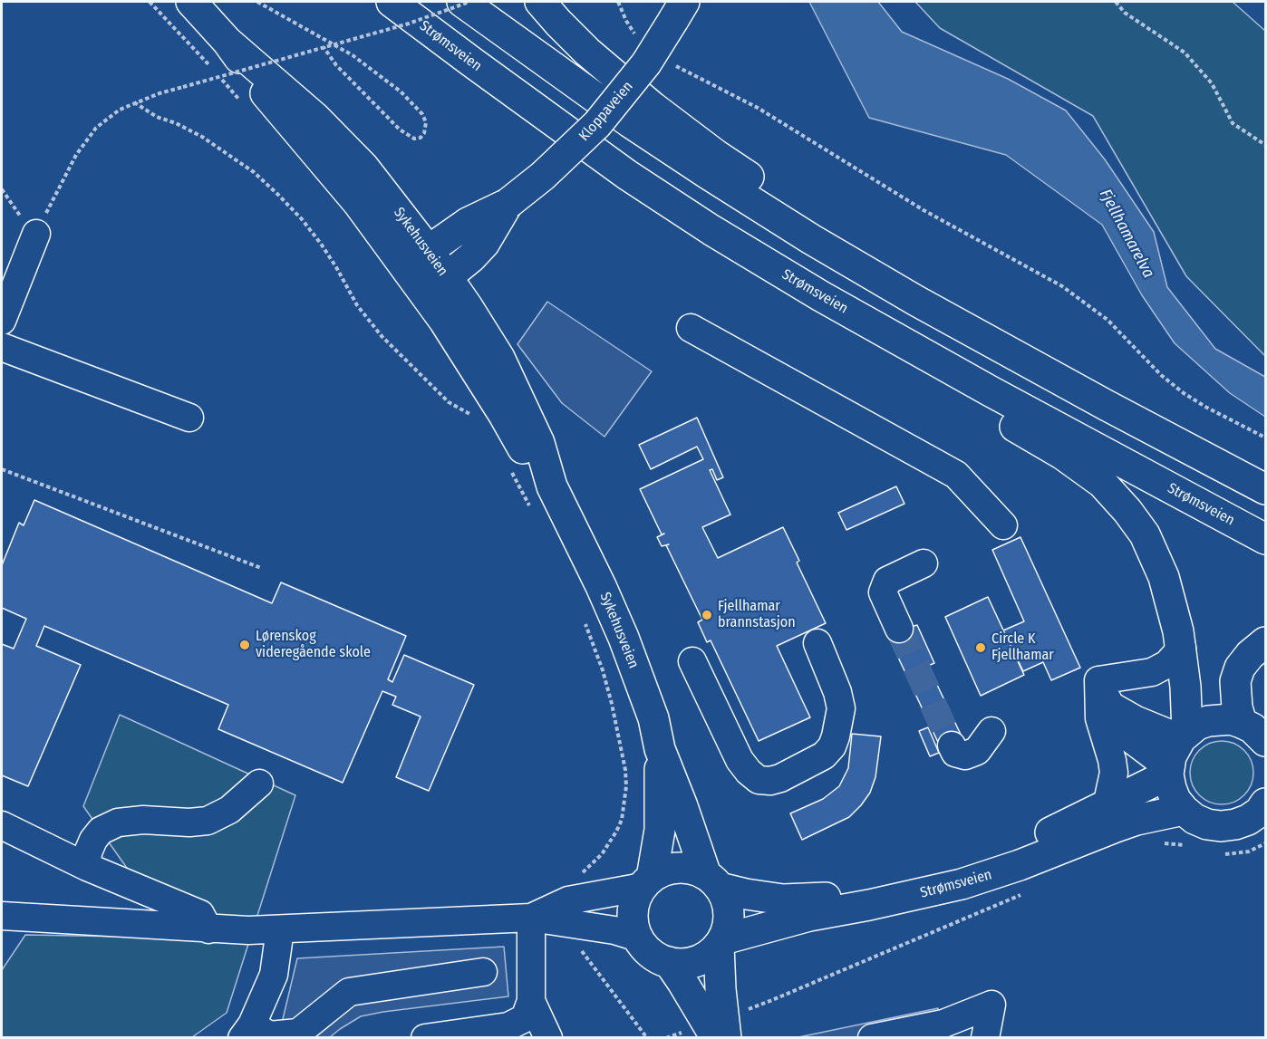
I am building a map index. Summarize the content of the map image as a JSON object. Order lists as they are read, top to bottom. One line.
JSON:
{"streets":{"main road":["Strømsveien","Kloppaveien","Sykehusveien"]},"crossings":[["Strømsveien","Sykehusveien"],["Kloppaveien","Sykehusveien"]],"water":["Fjellhamarelva"],"places":["Fjellhamar brannstasjon","Lørenskog videregående skole","Circle K Fjellhamar"]}
